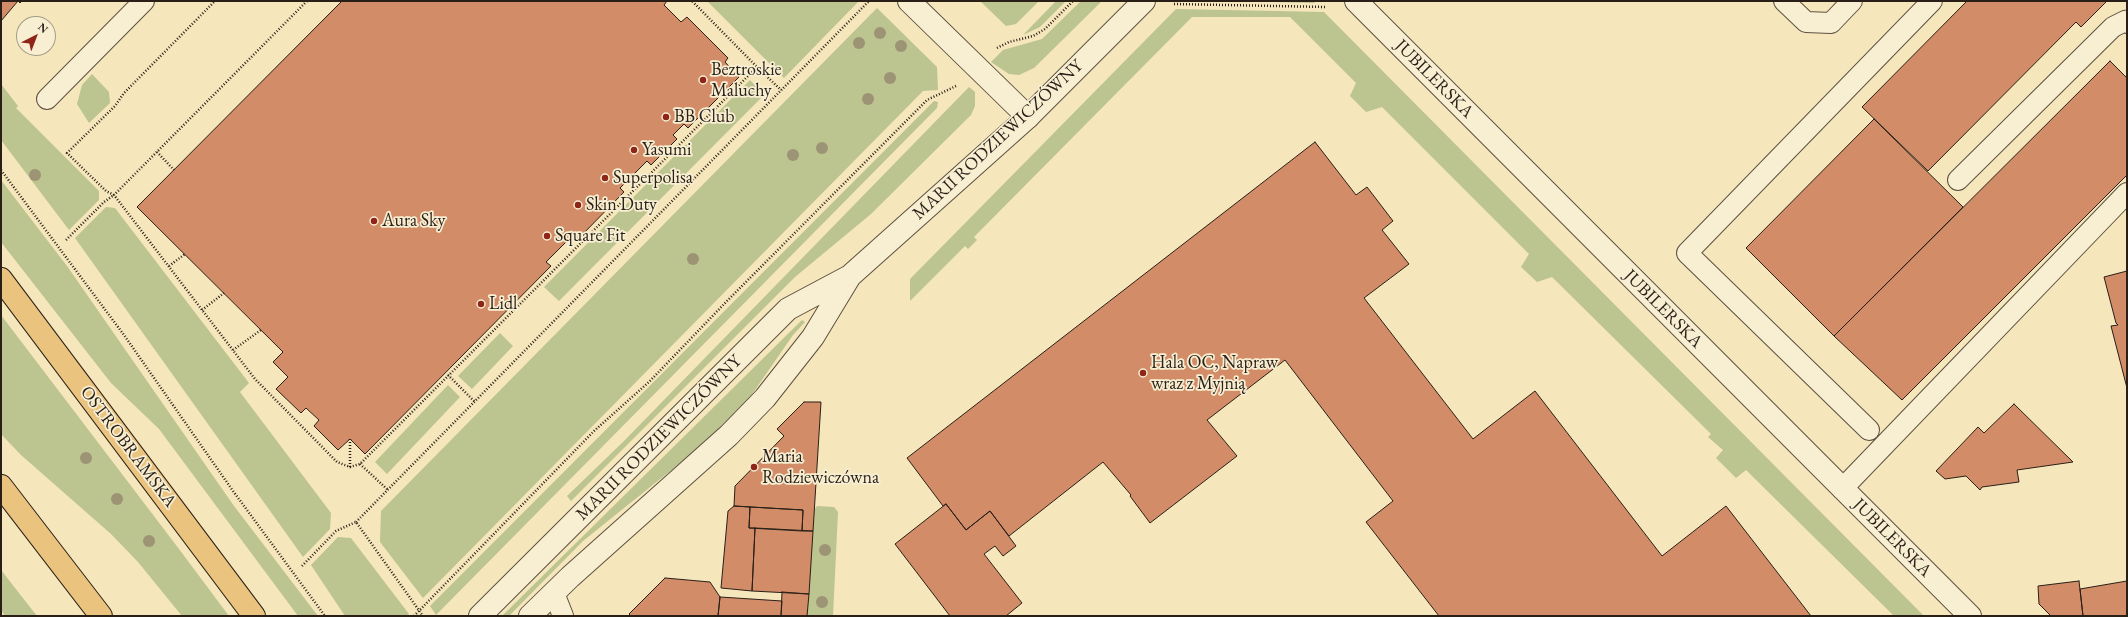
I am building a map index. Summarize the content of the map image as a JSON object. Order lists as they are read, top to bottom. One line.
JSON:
{"streets":{"main road":["OSTROBRAMSKA"],"street":["JUBILERSKA","MARII RODZIEWICZÓWNY"]},"places":["Beztroskie Maluchy","BB Club","Yasumi","Superpolisa","Skin Duty","Aura Sky","Square Fit","Lidl","Hala OC, Napraw wraz z Myjnią","Maria Rodziewiczówna"],"north":"top right"}
